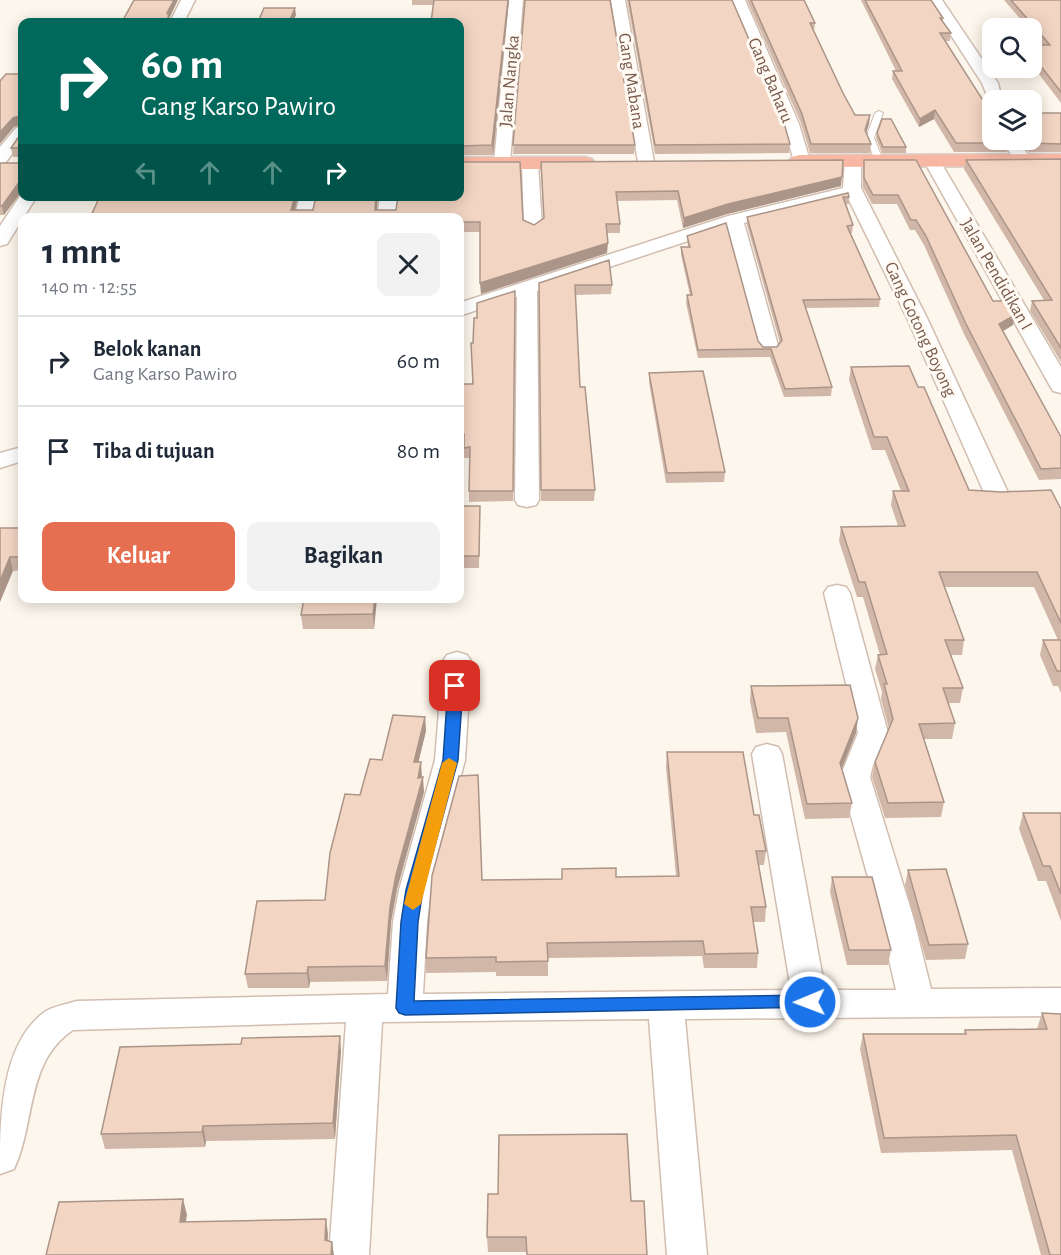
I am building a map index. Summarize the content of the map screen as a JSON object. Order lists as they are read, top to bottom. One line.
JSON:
{"streets":{"street":["Gang Baharu","Jalan Nangka","Gang Mabana","Jalan Pendidikan I","Gang Gotong Boyong"]},"page":{"turn":["60 m","Gang Karso Pawiro"],"heading":["1 mnt","140 m · 12:55"],"list":[{"name":"Belok kanan","note":"Gang Karso Pawiro","value":"60 m"},{"name":"Tiba di tujuan","value":"80 m"}],"buttons":["Keluar","Bagikan"]}}
